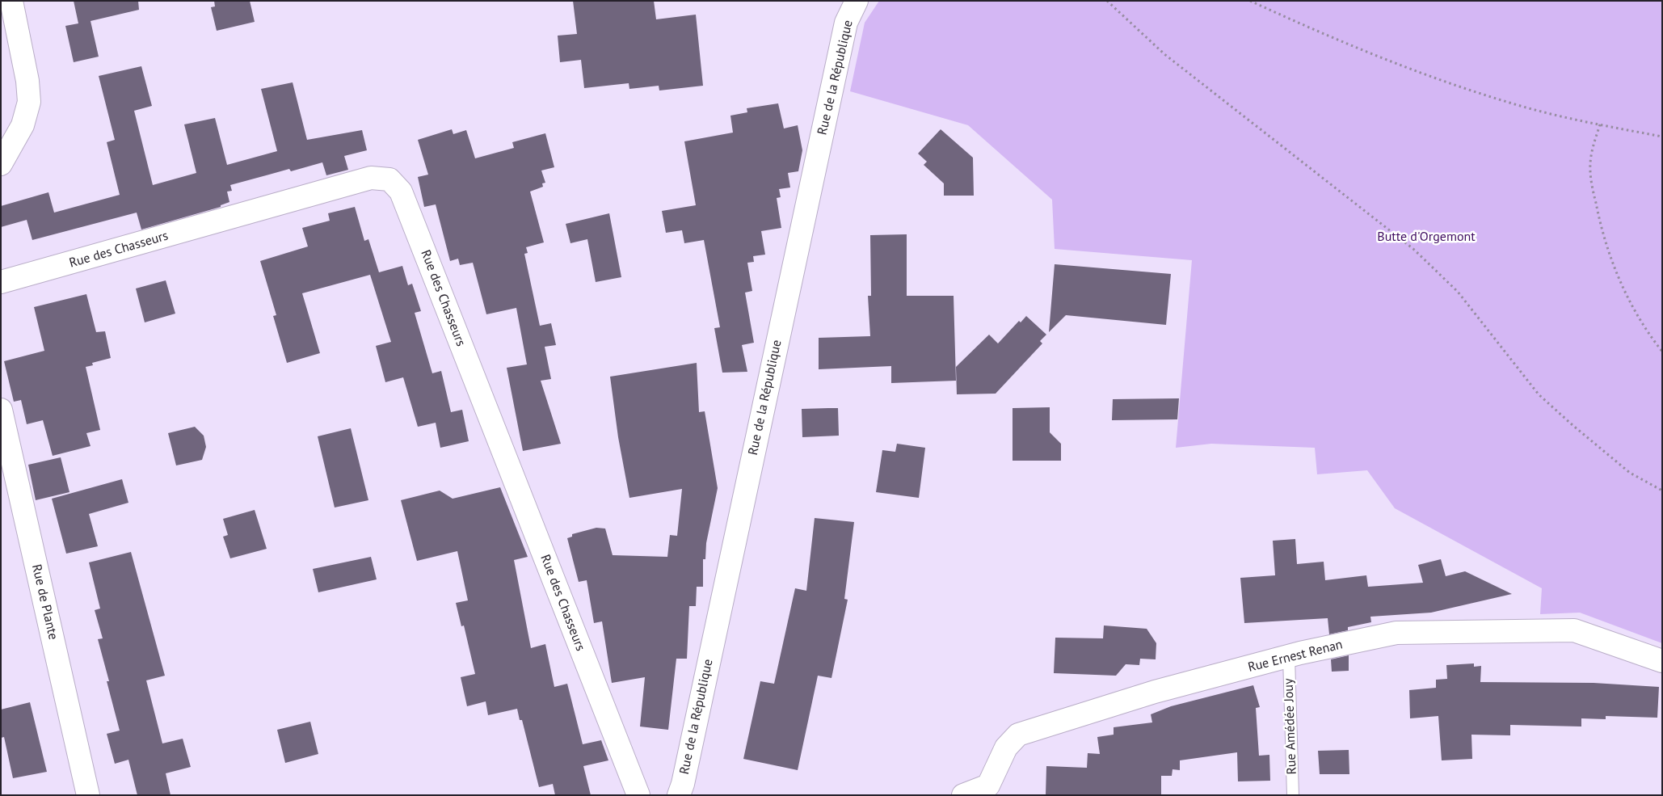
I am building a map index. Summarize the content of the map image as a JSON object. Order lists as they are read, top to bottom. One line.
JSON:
{"streets":{"street":["Rue de la République","Rue des Chasseurs","Rue de Plante","Rue Ernest Renan"],"lane":["Rue Amédée Jouy"]},"crossings":[["Rue Ernest Renan","Rue Amédée Jouy"]],"parks":["Butte d'Orgemont"]}
